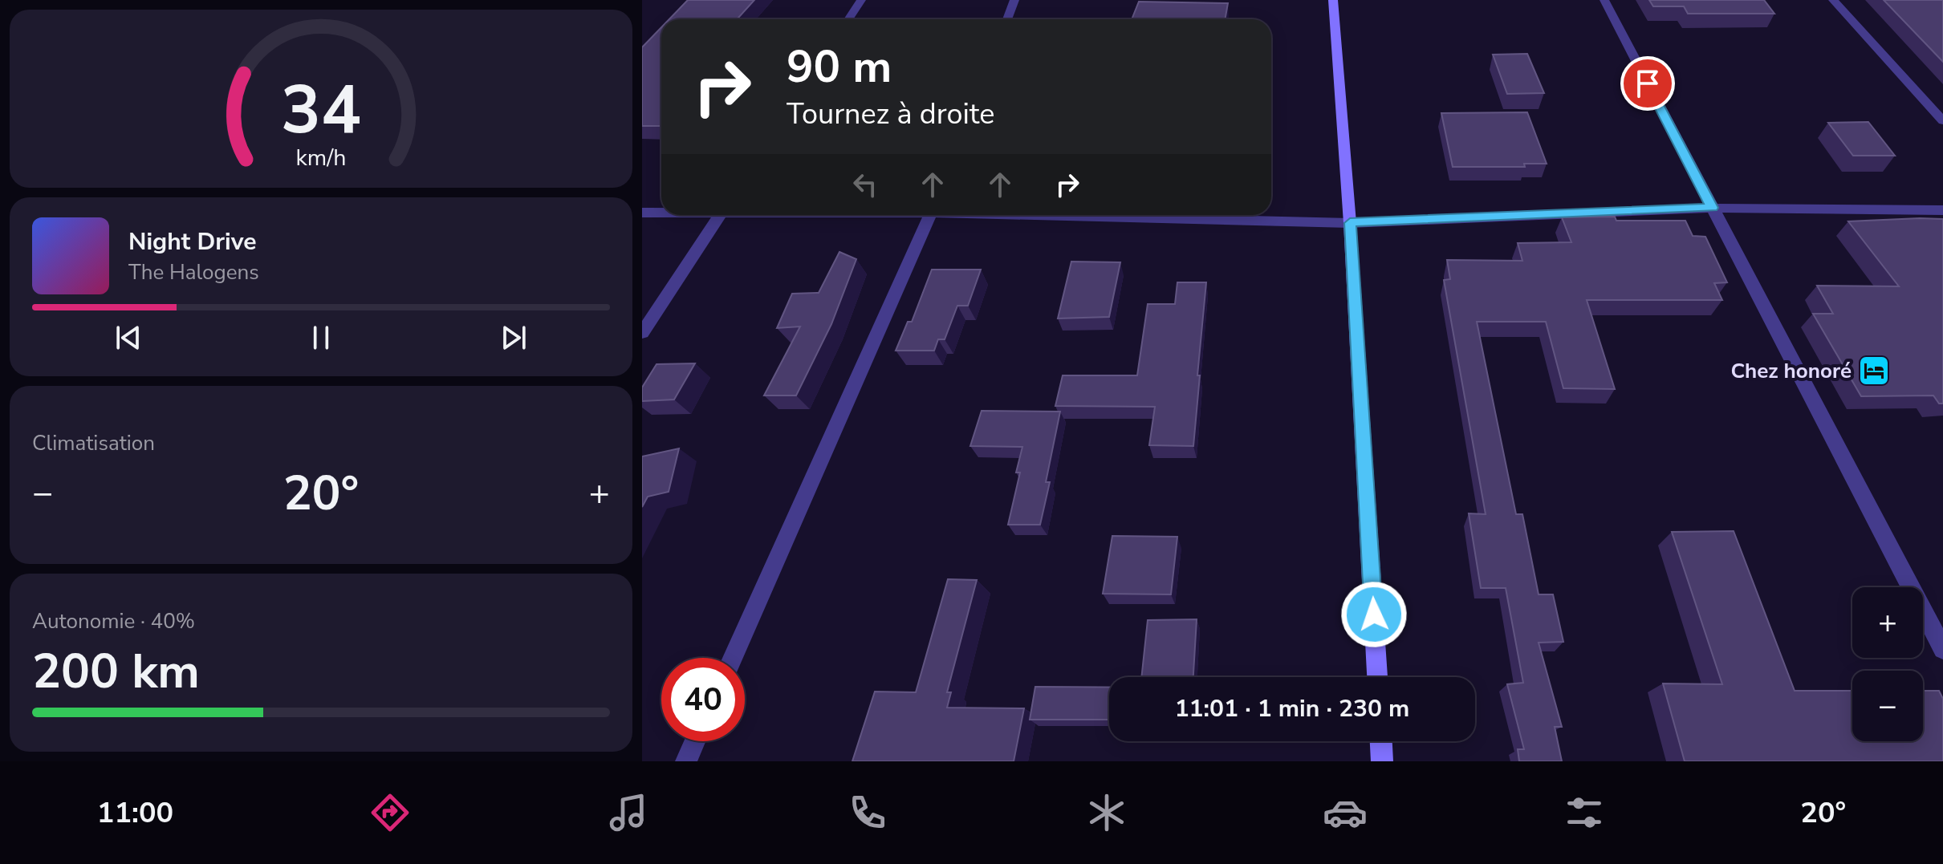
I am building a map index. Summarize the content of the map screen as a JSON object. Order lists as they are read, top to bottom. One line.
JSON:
{"places":{"hotel":["Chez honoré"]},"page":{"turn":["90 m","Tournez à droite"],"song":["Night Drive","The Halogens"],"tile":["Climatisation",["Autonomie · 40%","200 km"]],"heat":["−","20°","+"],"map_buttons":["+","−"],"limit":"40","trip":"11:01 · 1 min · 230 m","tabs":["11:00","20°"],"gauge":["34","km/h"]}}
